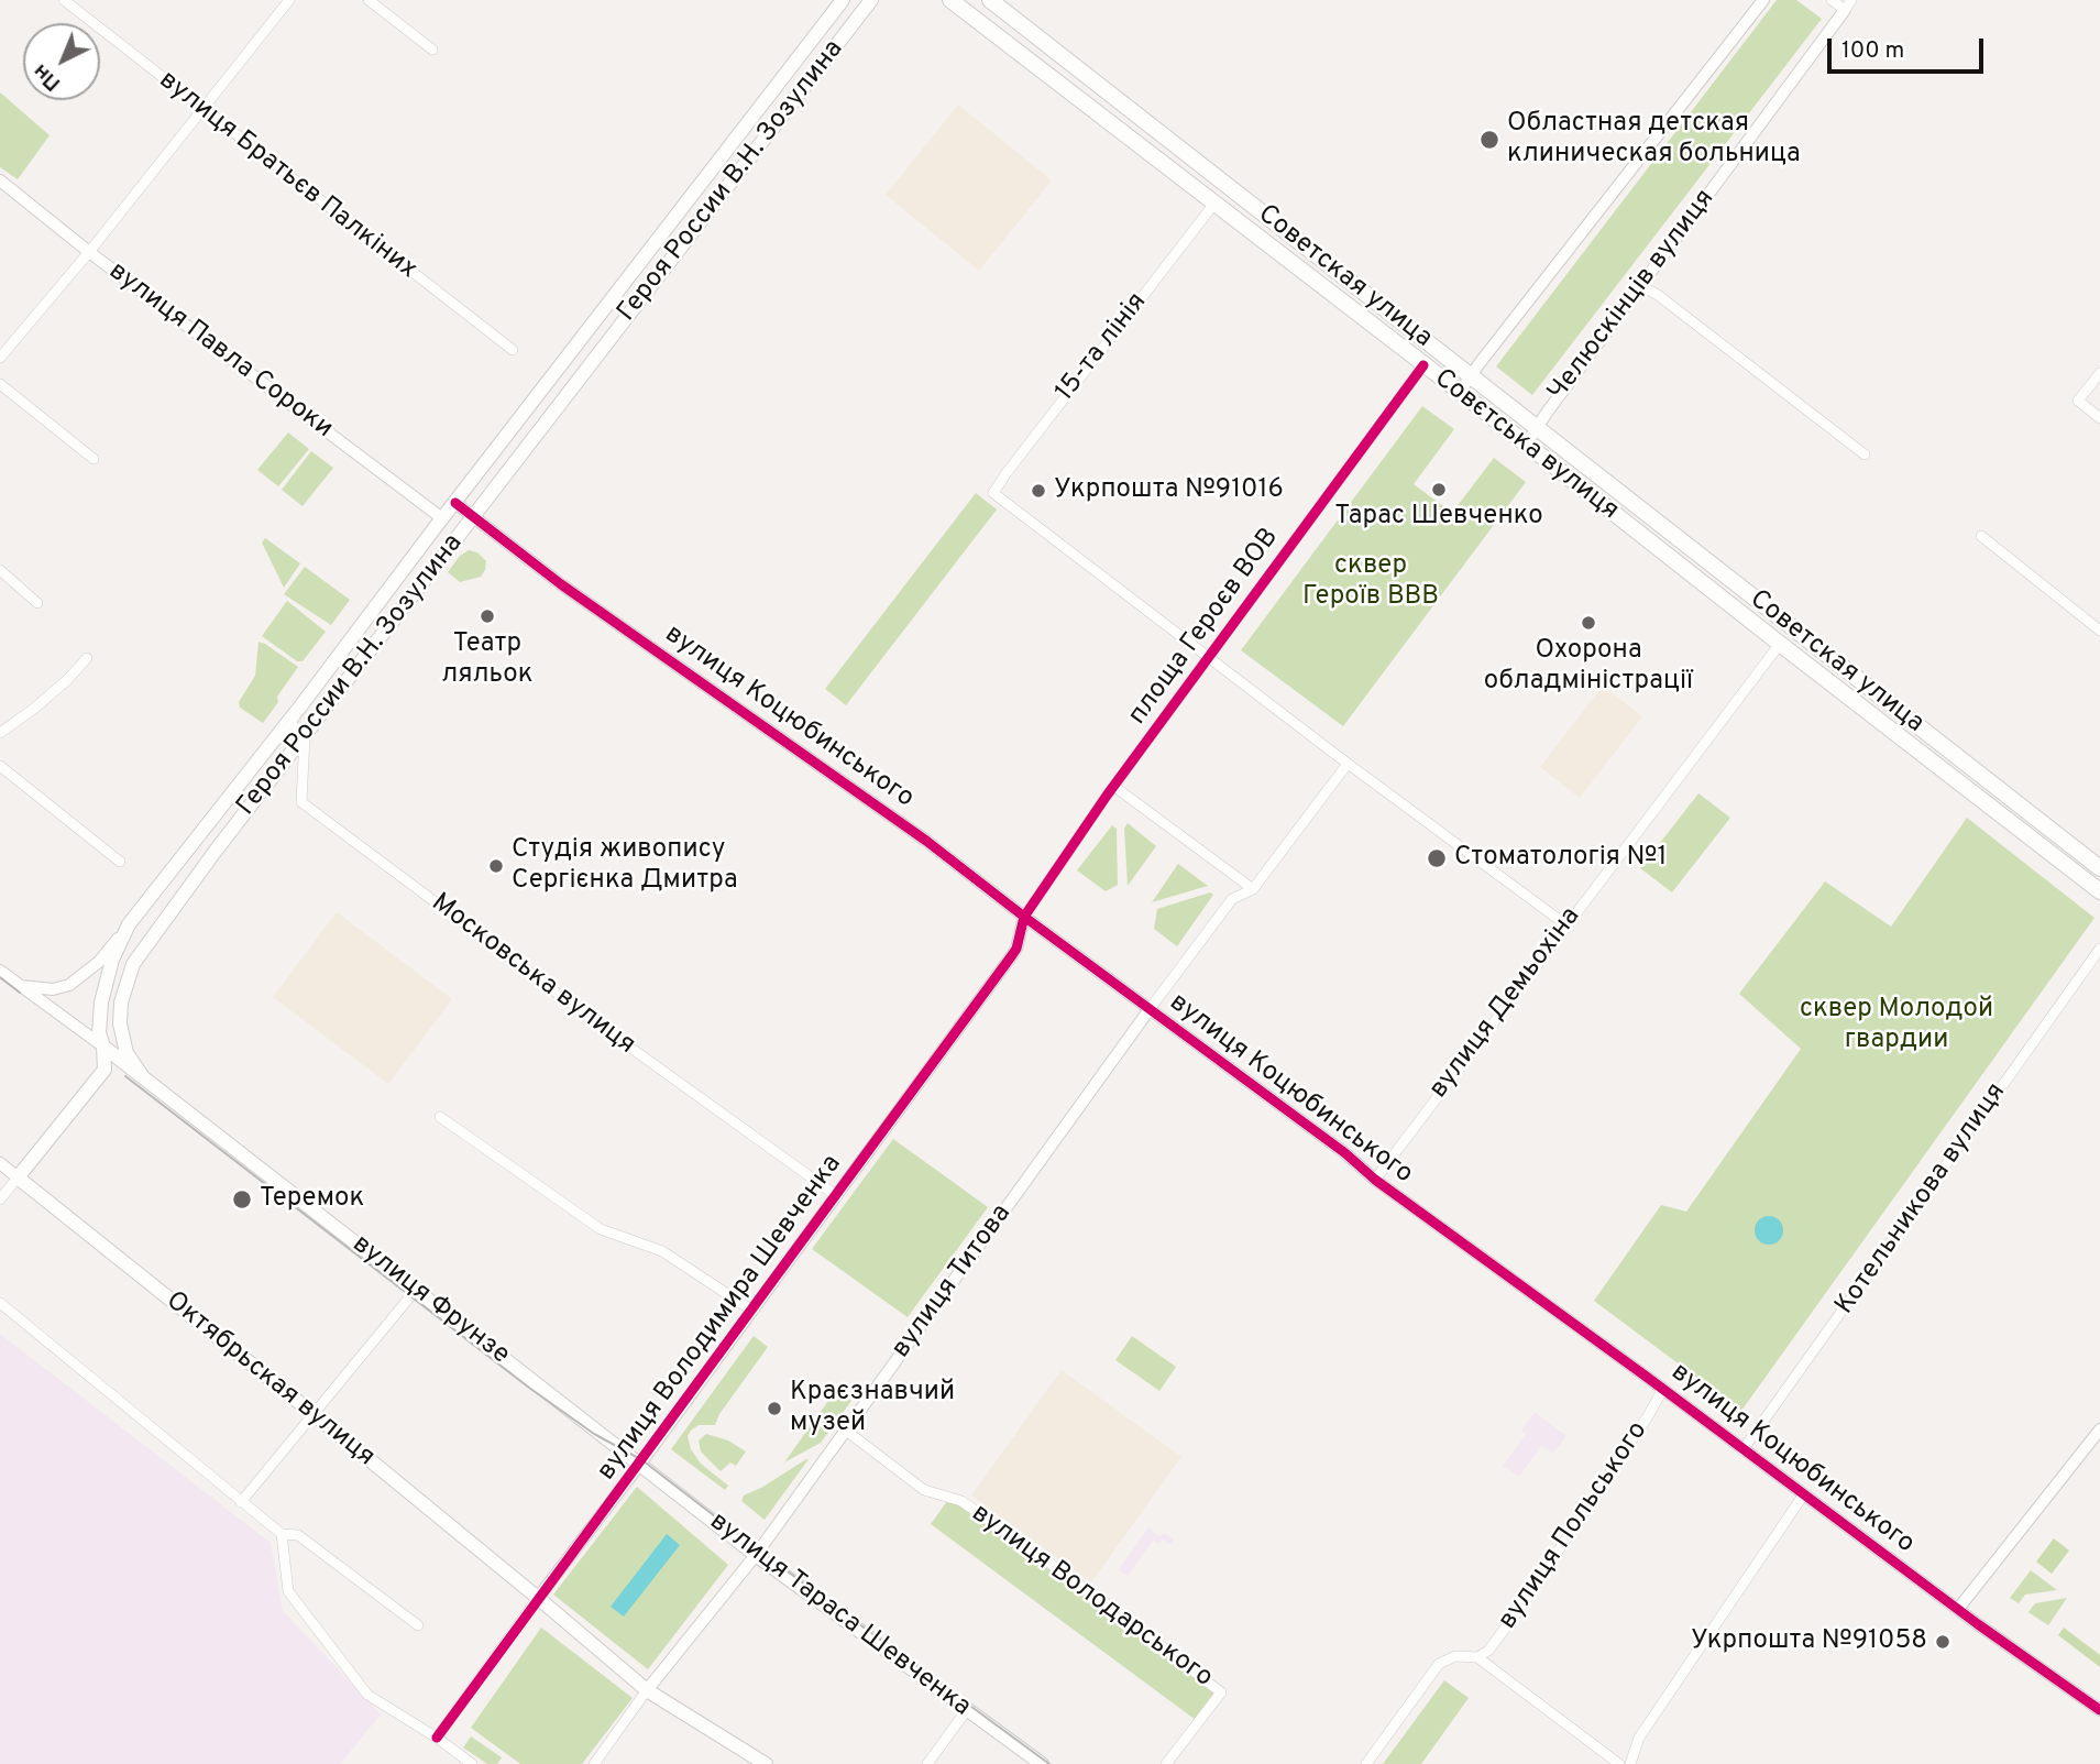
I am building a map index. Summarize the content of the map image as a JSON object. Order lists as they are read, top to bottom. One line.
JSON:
{"streets":{"main road":["Героя России В.Н. Зозулина","Советская улица","Совєтська вулиця","вулиця Фрунзе","Октябрьская вулиця","вулиця Тараса Шевченка"],"street":["вулиця Братьєв Палкіних","Челюскінців вулиця","15-та лінія","вулиця Павла Сороки","площа Героєв ВОВ","вулиця Коцюбинського","Московська вулиця","вулиця Демьохіна","Котельникова вулиця","вулиця Титова","вулиця Володимира Шевченка","вулиця Польського","вулиця Володарського"]},"crossings":[["Героя России В.Н. Зозулина","вулиця Павла Сороки"],["Героя России В.Н. Зозулина","вулиця Коцюбинського"],["Героя России В.Н. Зозулина","Московська вулиця"],["Героя России В.Н. Зозулина","вулиця Фрунзе"],["Героя России В.Н. Зозулина","Октябрьская вулиця"],["Советская улица","Челюскінців вулиця"],["Челюскінців вулиця","Совєтська вулиця"],["15-та лінія","Совєтська вулиця"],["15-та лінія","площа Героєв ВОВ"],["Совєтська вулиця","площа Героєв ВОВ"],["Совєтська вулиця","вулиця Демьохіна"],["площа Героєв ВОВ","вулиця Коцюбинського"],["площа Героєв ВОВ","вулиця Володимира Шевченка"],["вулиця Коцюбинського","вулиця Демьохіна"],["вулиця Коцюбинського","Котельникова вулиця"],["вулиця Коцюбинського","вулиця Титова"],["вулиця Коцюбинського","вулиця Володимира Шевченка"],["вулиця Коцюбинського","вулиця Польського"],["Московська вулиця","вулиця Володимира Шевченка"],["вулиця Титова","Октябрьская вулиця"],["вулиця Титова","вулиця Володарського"],["вулиця Титова","вулиця Тараса Шевченка"],["вулиця Фрунзе","вулиця Володимира Шевченка"],["вулиця Фрунзе","вулиця Тараса Шевченка"],["вулиця Володимира Шевченка","Октябрьская вулиця"],["вулиця Володимира Шевченка","вулиця Тараса Шевченка"]],"parks":["сквер Героїв ВВВ","сквер Молодой гвардии"],"places":["Областная детская клиническая больница","Тарас Шевченко","Укрпошта №91016","Театр ляльок","Охорона обладміністрації","Стоматологія №1","Студія живопису Сергієнка Дмитра","Теремок","Краєзнавчий музей","Укрпошта №91058"],"scale_bar":"100 m","north":"bottom left"}
